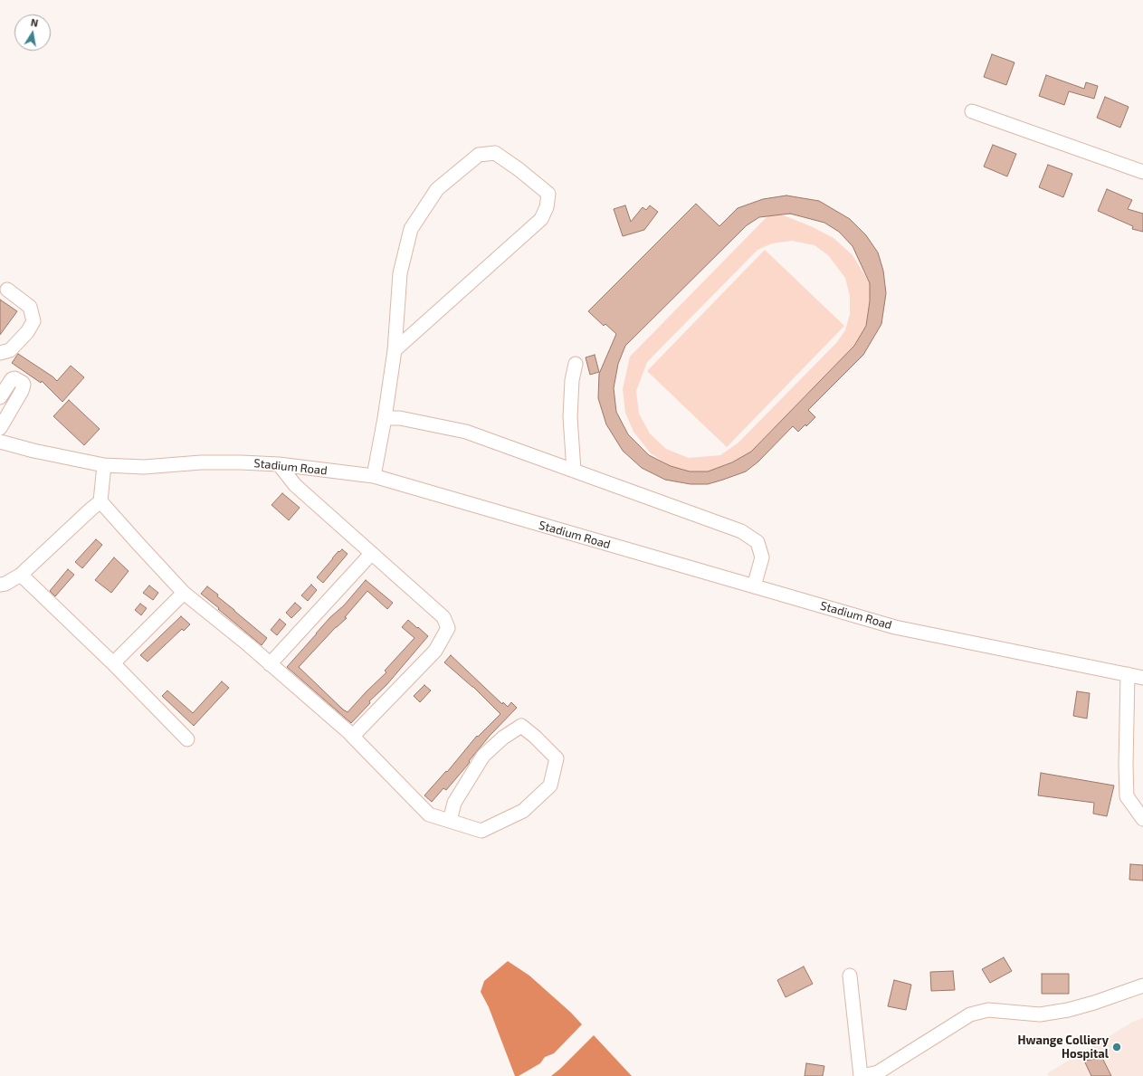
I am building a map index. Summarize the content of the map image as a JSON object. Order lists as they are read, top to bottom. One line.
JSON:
{"streets":{"street":["Stadium Road"]},"places":["Hwange Colliery Hospital"],"north":"top"}
